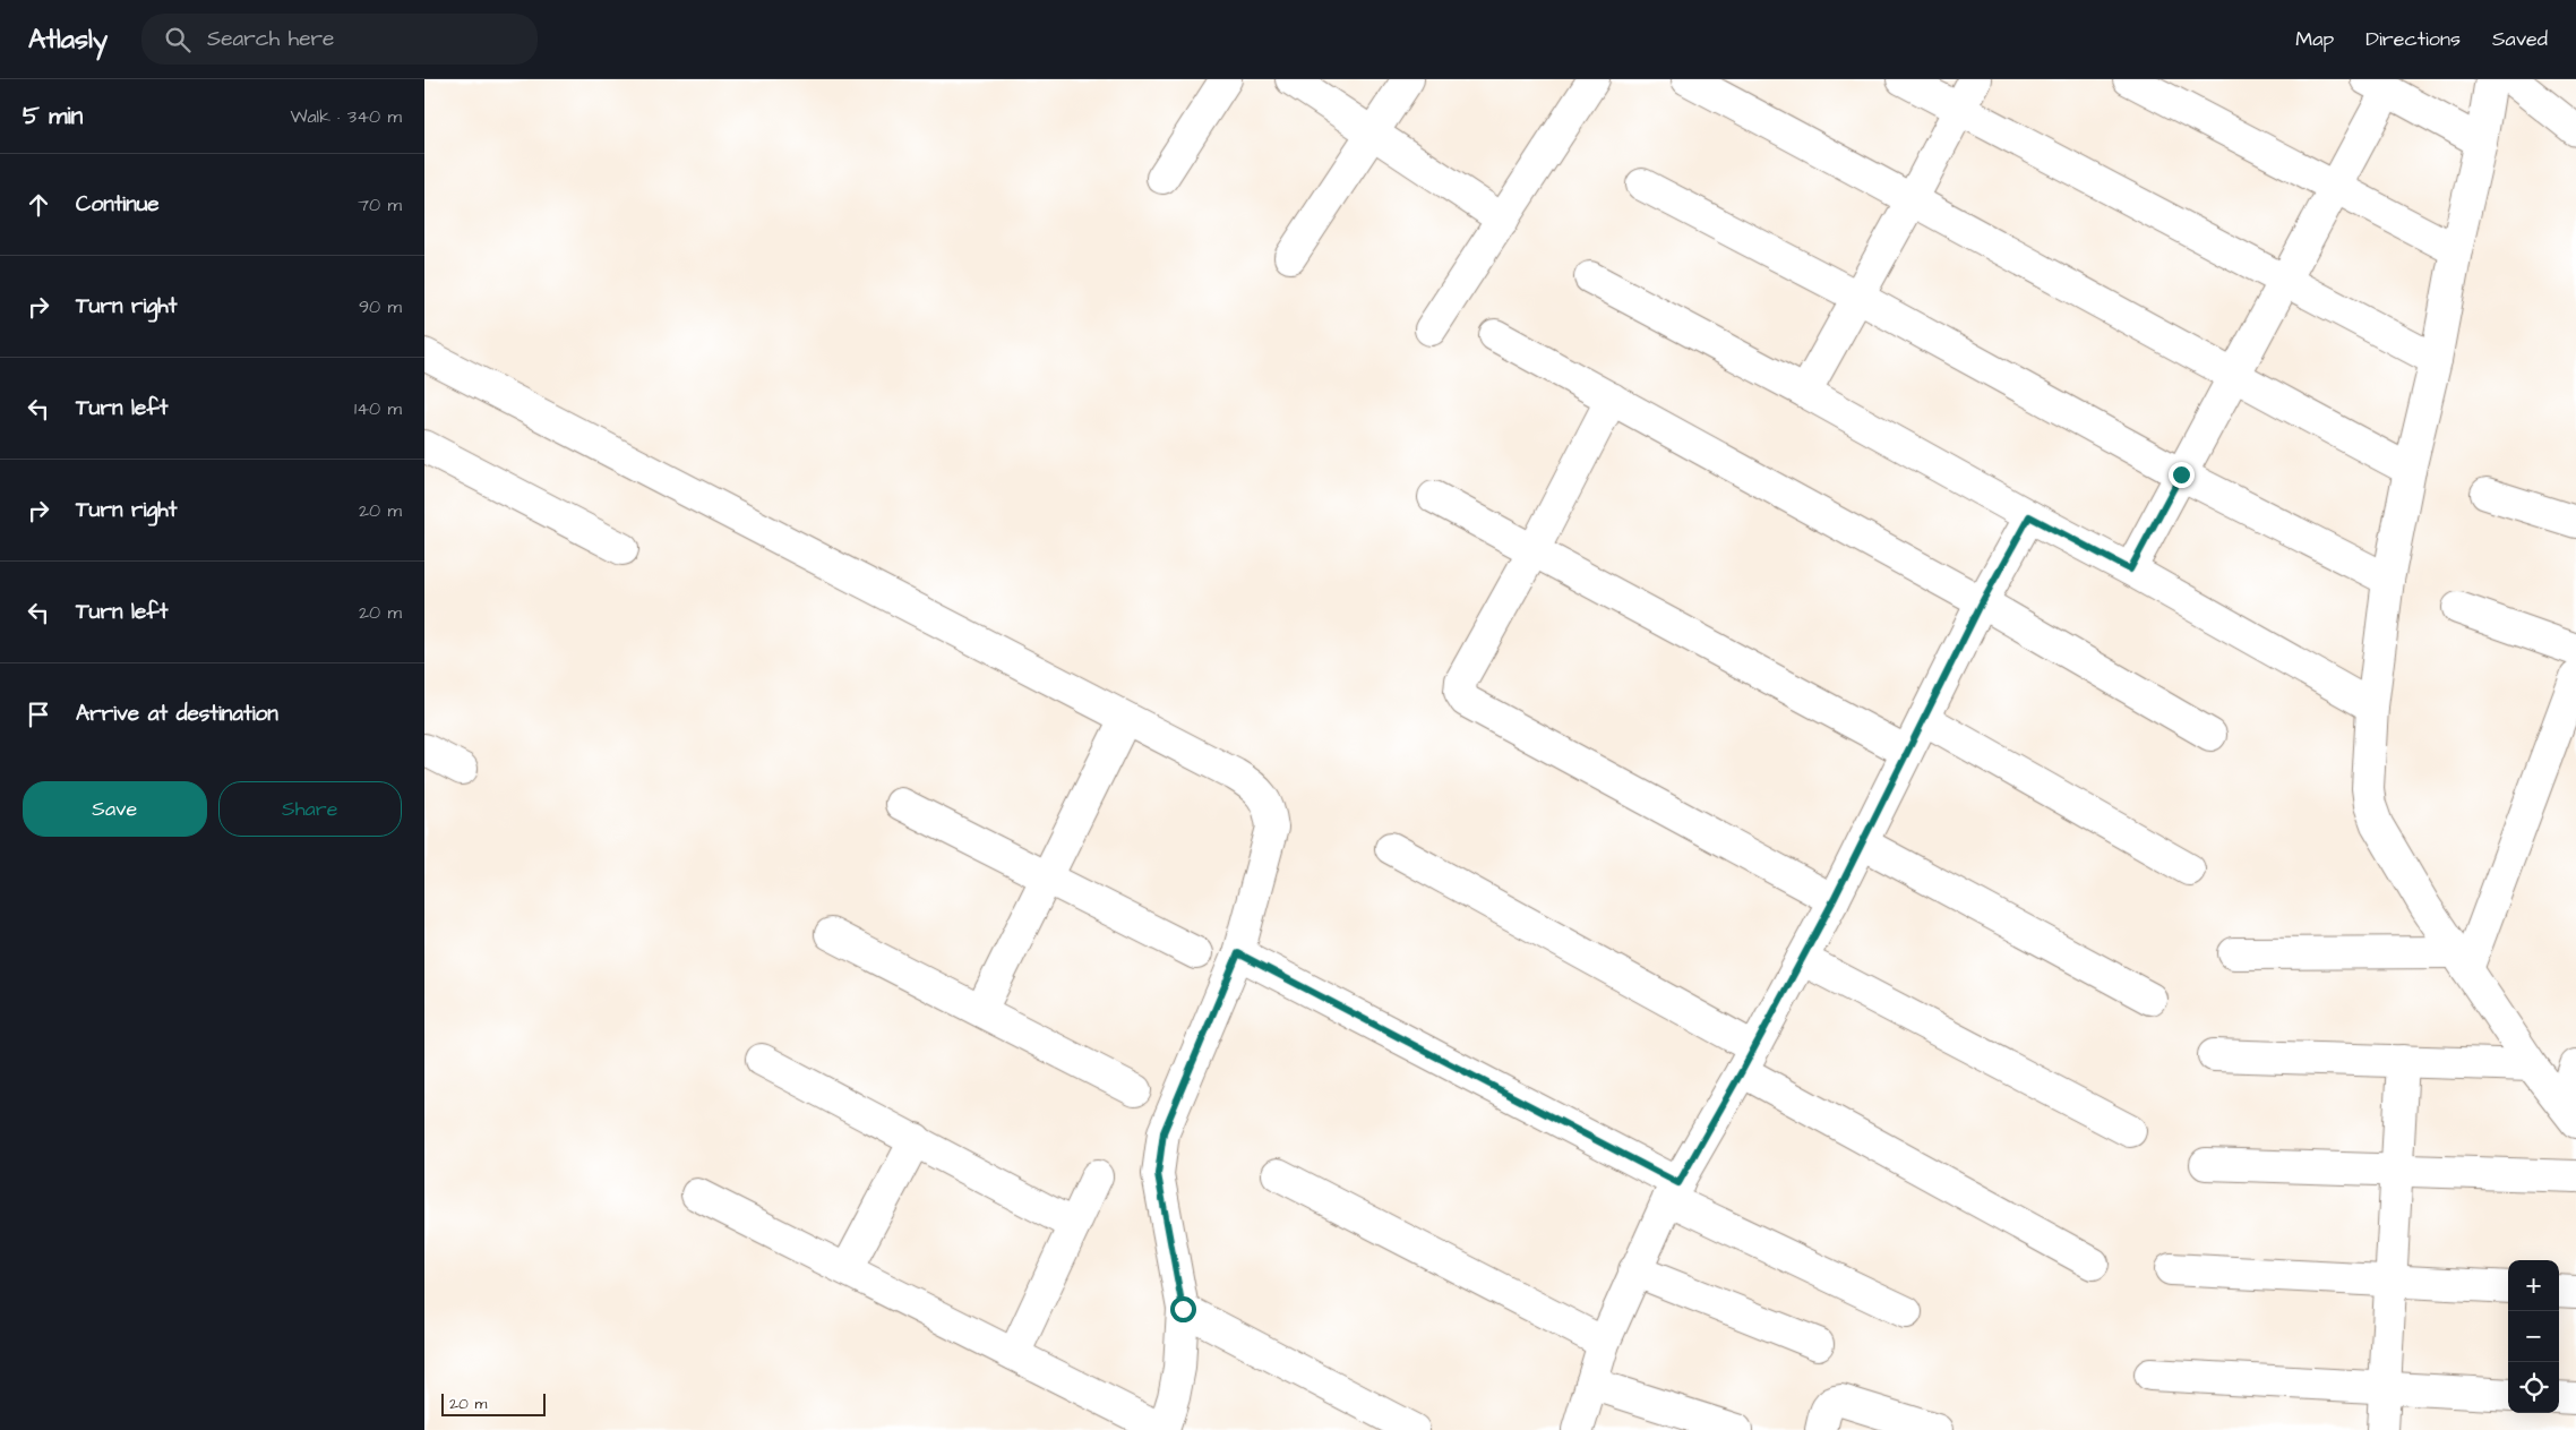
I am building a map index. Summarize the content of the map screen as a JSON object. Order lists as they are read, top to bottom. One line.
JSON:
{"scale_bar":"20 m","page":{"header":"Atlasly","search":"Search here","nav":["Map","Directions","Saved"],"heading":["5 min","Walk · 340 m"],"list":[["Continue","70 m"],["Turn right","90 m"],["Turn left","140 m"],["Turn right","20 m"],["Turn left","20 m"],"Arrive at destination"],"buttons":["Save","Share"],"map_buttons":["+","−"],"scale":"20 m"}}
